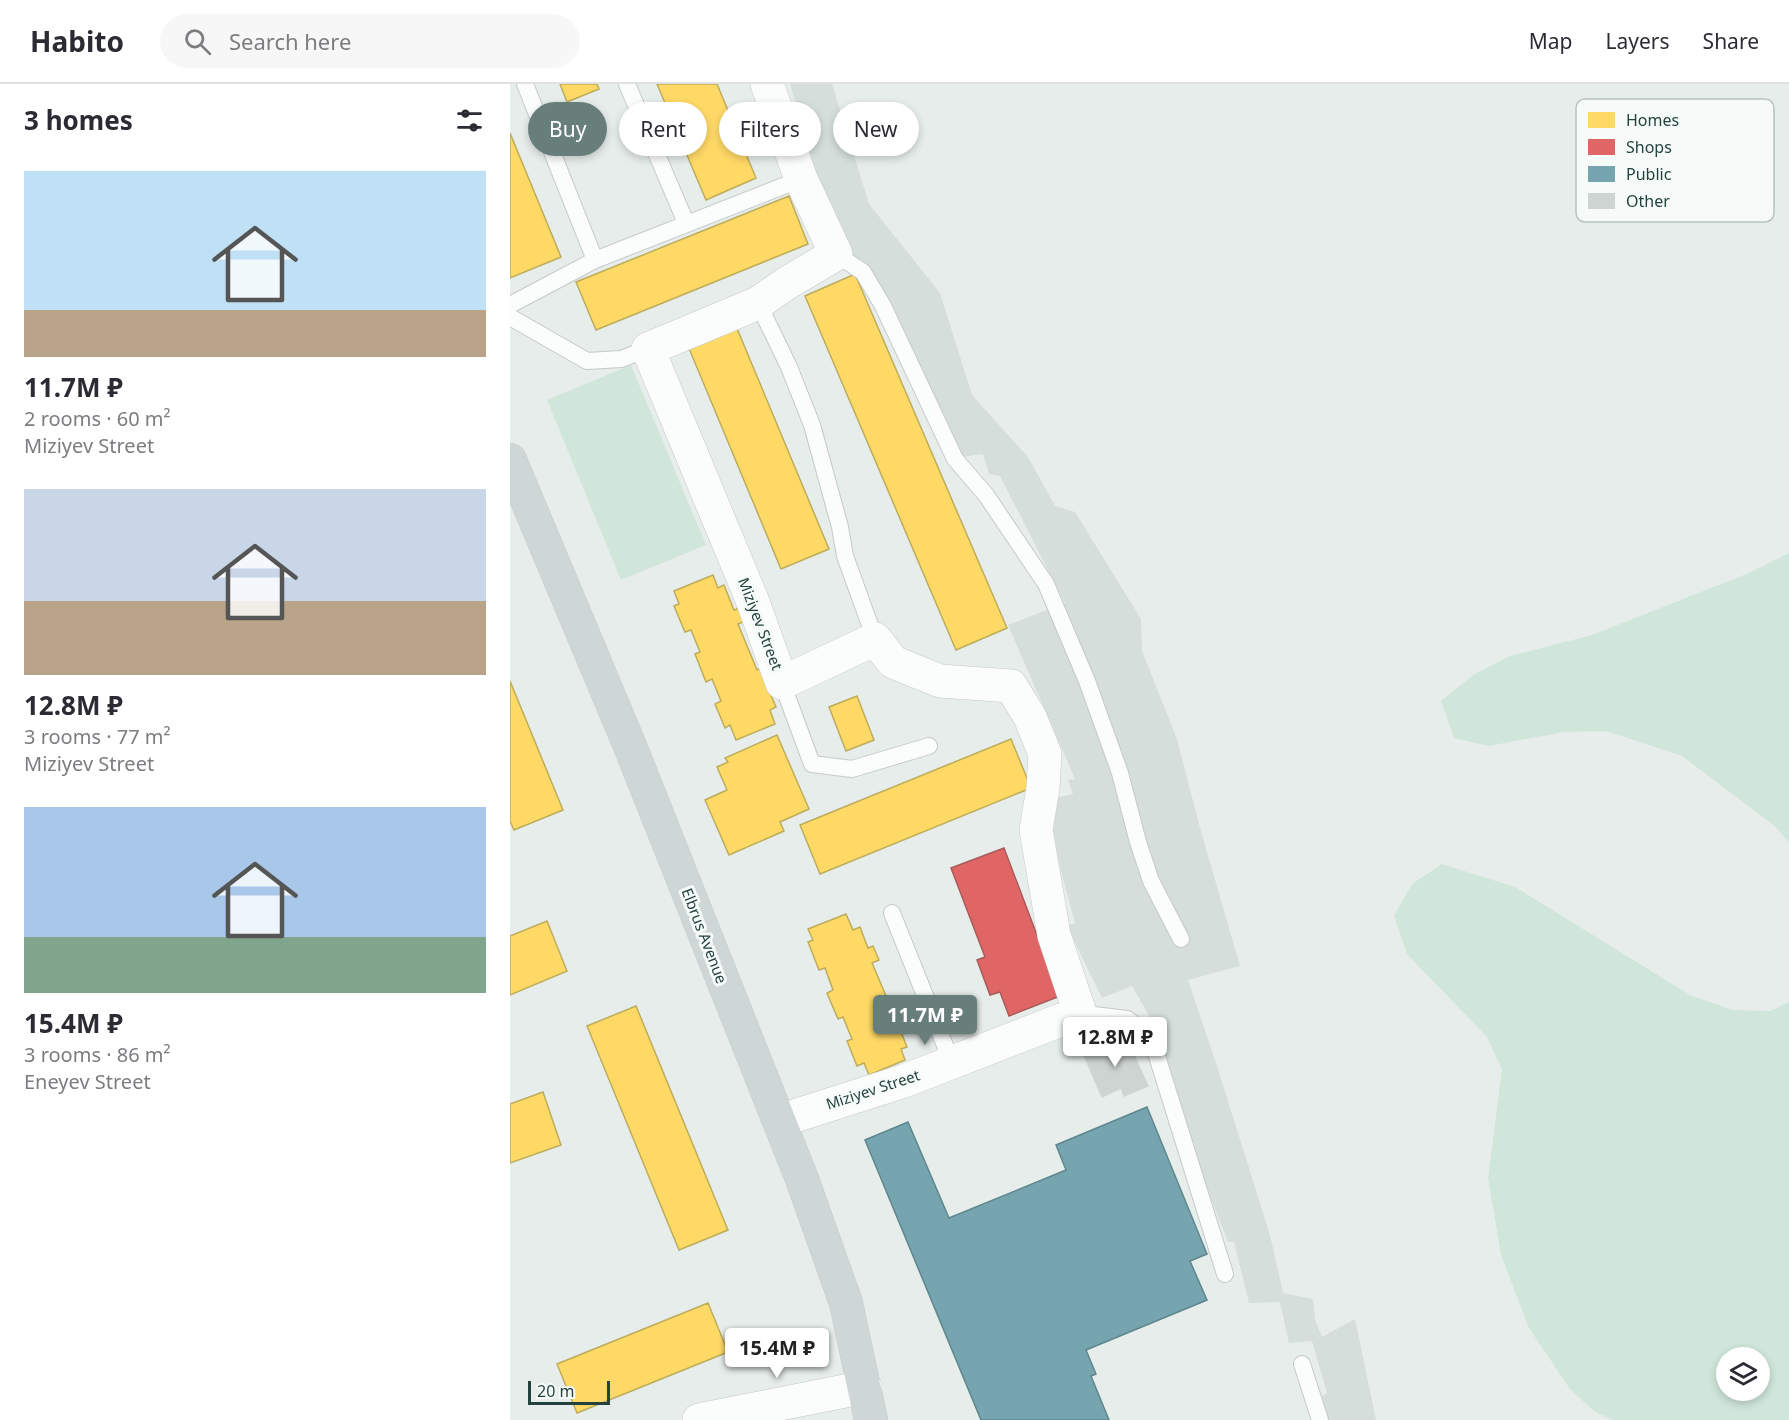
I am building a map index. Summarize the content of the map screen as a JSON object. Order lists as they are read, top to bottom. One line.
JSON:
{"streets":{"main road":["Elbrus Avenue"],"street":["Miziyev Street"]},"crossings":[["Miziyev Street","Elbrus Avenue"]],"legend":["Homes","Shops","Public","Other"],"scale_bar":"20 m","page":{"header":"Habito","search":"Search here","nav":["Map","Layers","Share"],"heading":"3 homes","chip":["Buy","Rent","Filters","New"],"list":[{"name":"11.7M ₽","note":"2 rooms · 60 m² · Miziyev Street"},{"name":"12.8M ₽","note":"3 rooms · 77 m² · Miziyev Street"},{"name":"15.4M ₽","note":"3 rooms · 86 m² · Eneyev Street"}],"price":["11.7M ₽","12.8M ₽","15.4M ₽"],"scale":"20 m"}}
